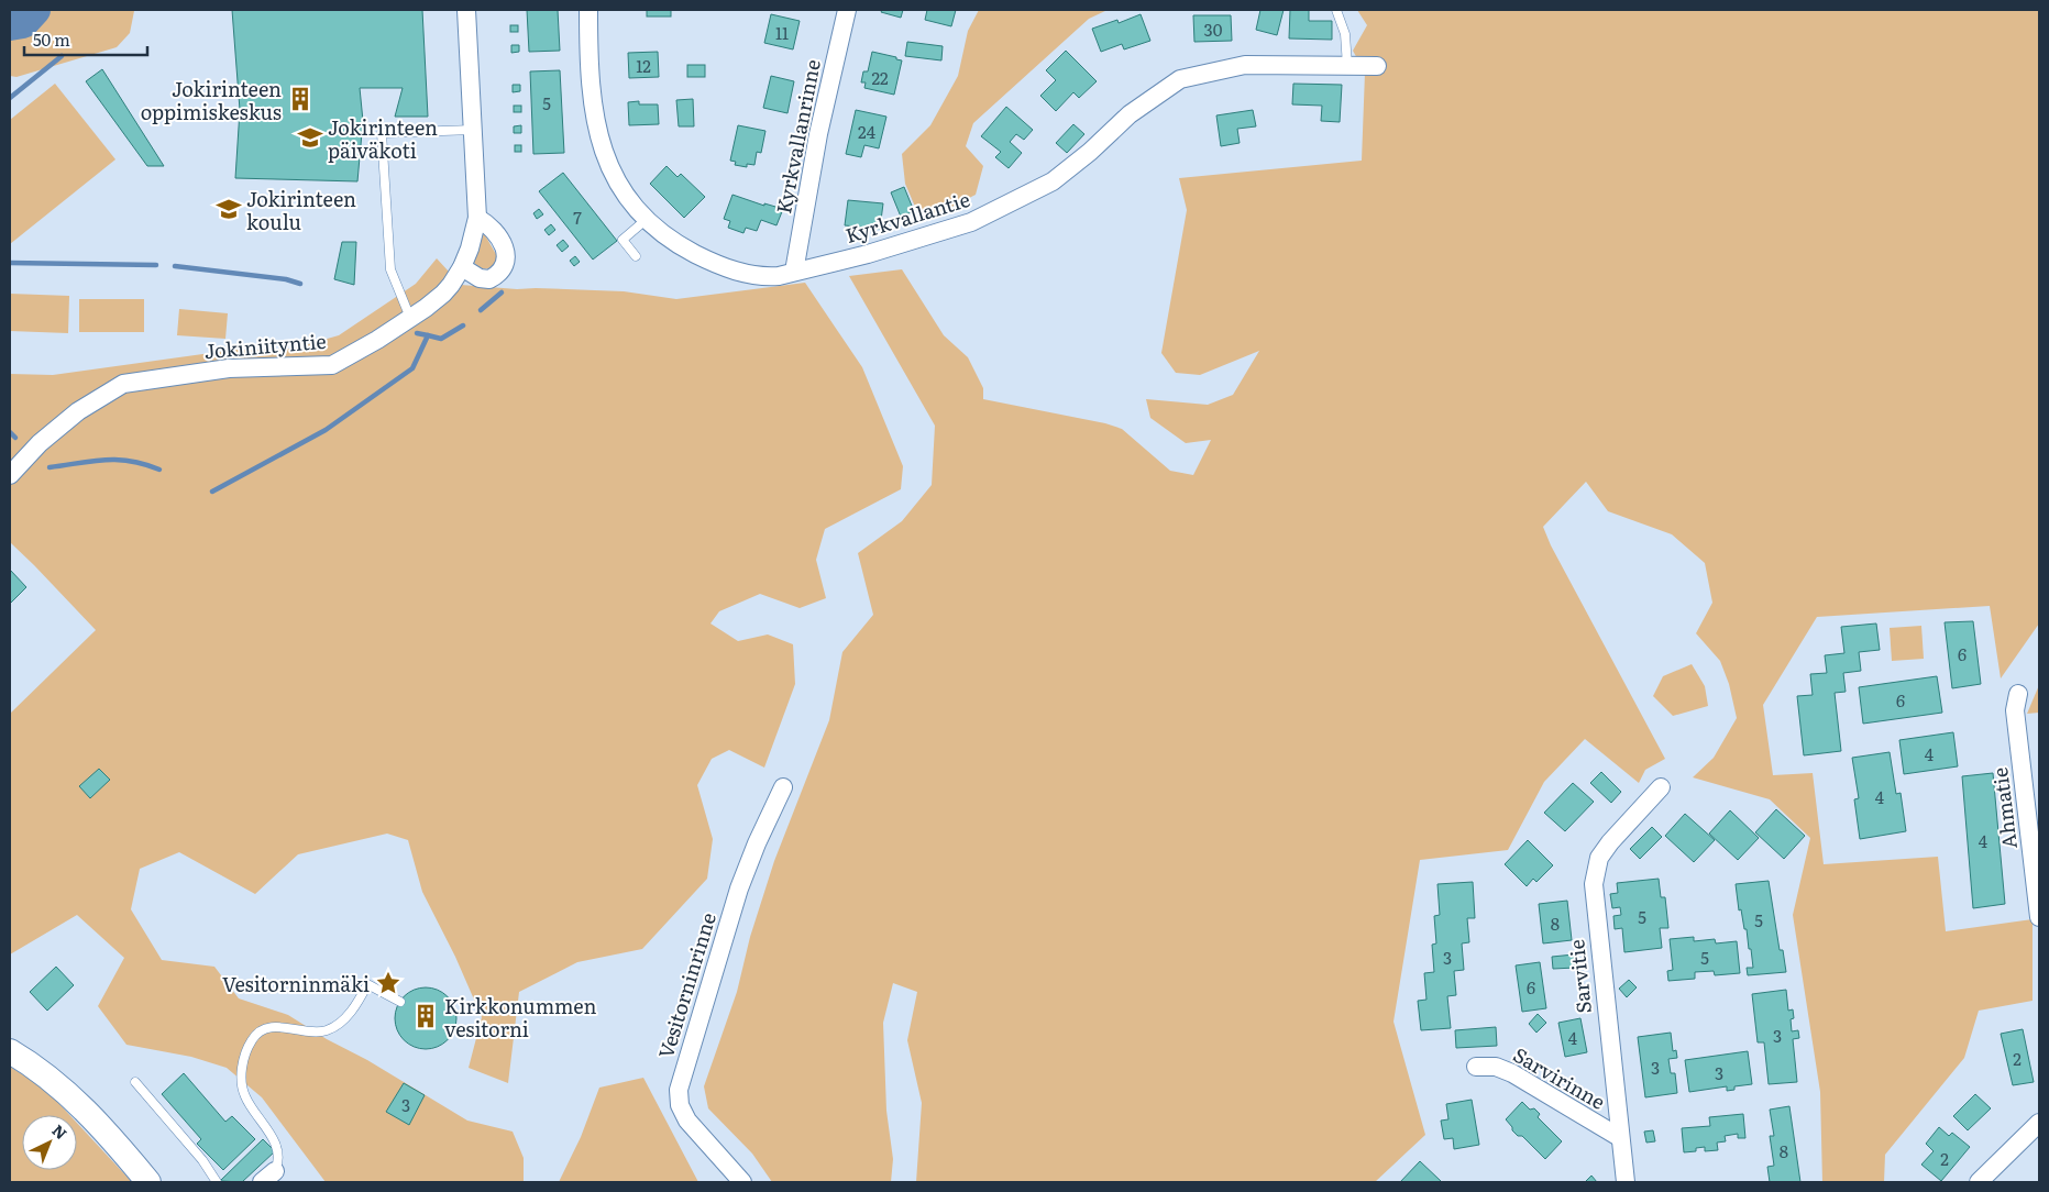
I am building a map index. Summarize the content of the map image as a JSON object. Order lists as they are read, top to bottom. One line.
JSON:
{"streets":{"street":["Kyrkvallanrinne","Kyrkvallantie","Jokiniityntie","Ahmatie","Sarvitie","Vesitorninrinne","Sarvirinne"]},"crossings":[["Kyrkvallanrinne","Kyrkvallantie"],["Sarvitie","Sarvirinne"]],"places":{"building":["Jokirinteen oppimiskeskus","Kirkkonummen vesitorni"],"school or university":["Jokirinteen päiväkoti","Jokirinteen koulu"],"place":["Vesitorninmäki"]},"house_numbers":["30","11","12","22","5","24","7","6","6","4","4","4","5","5","8","3","5","6","3","4","2","3","3","3","8","2"],"scale_bar":"50 m","north":"top right"}
